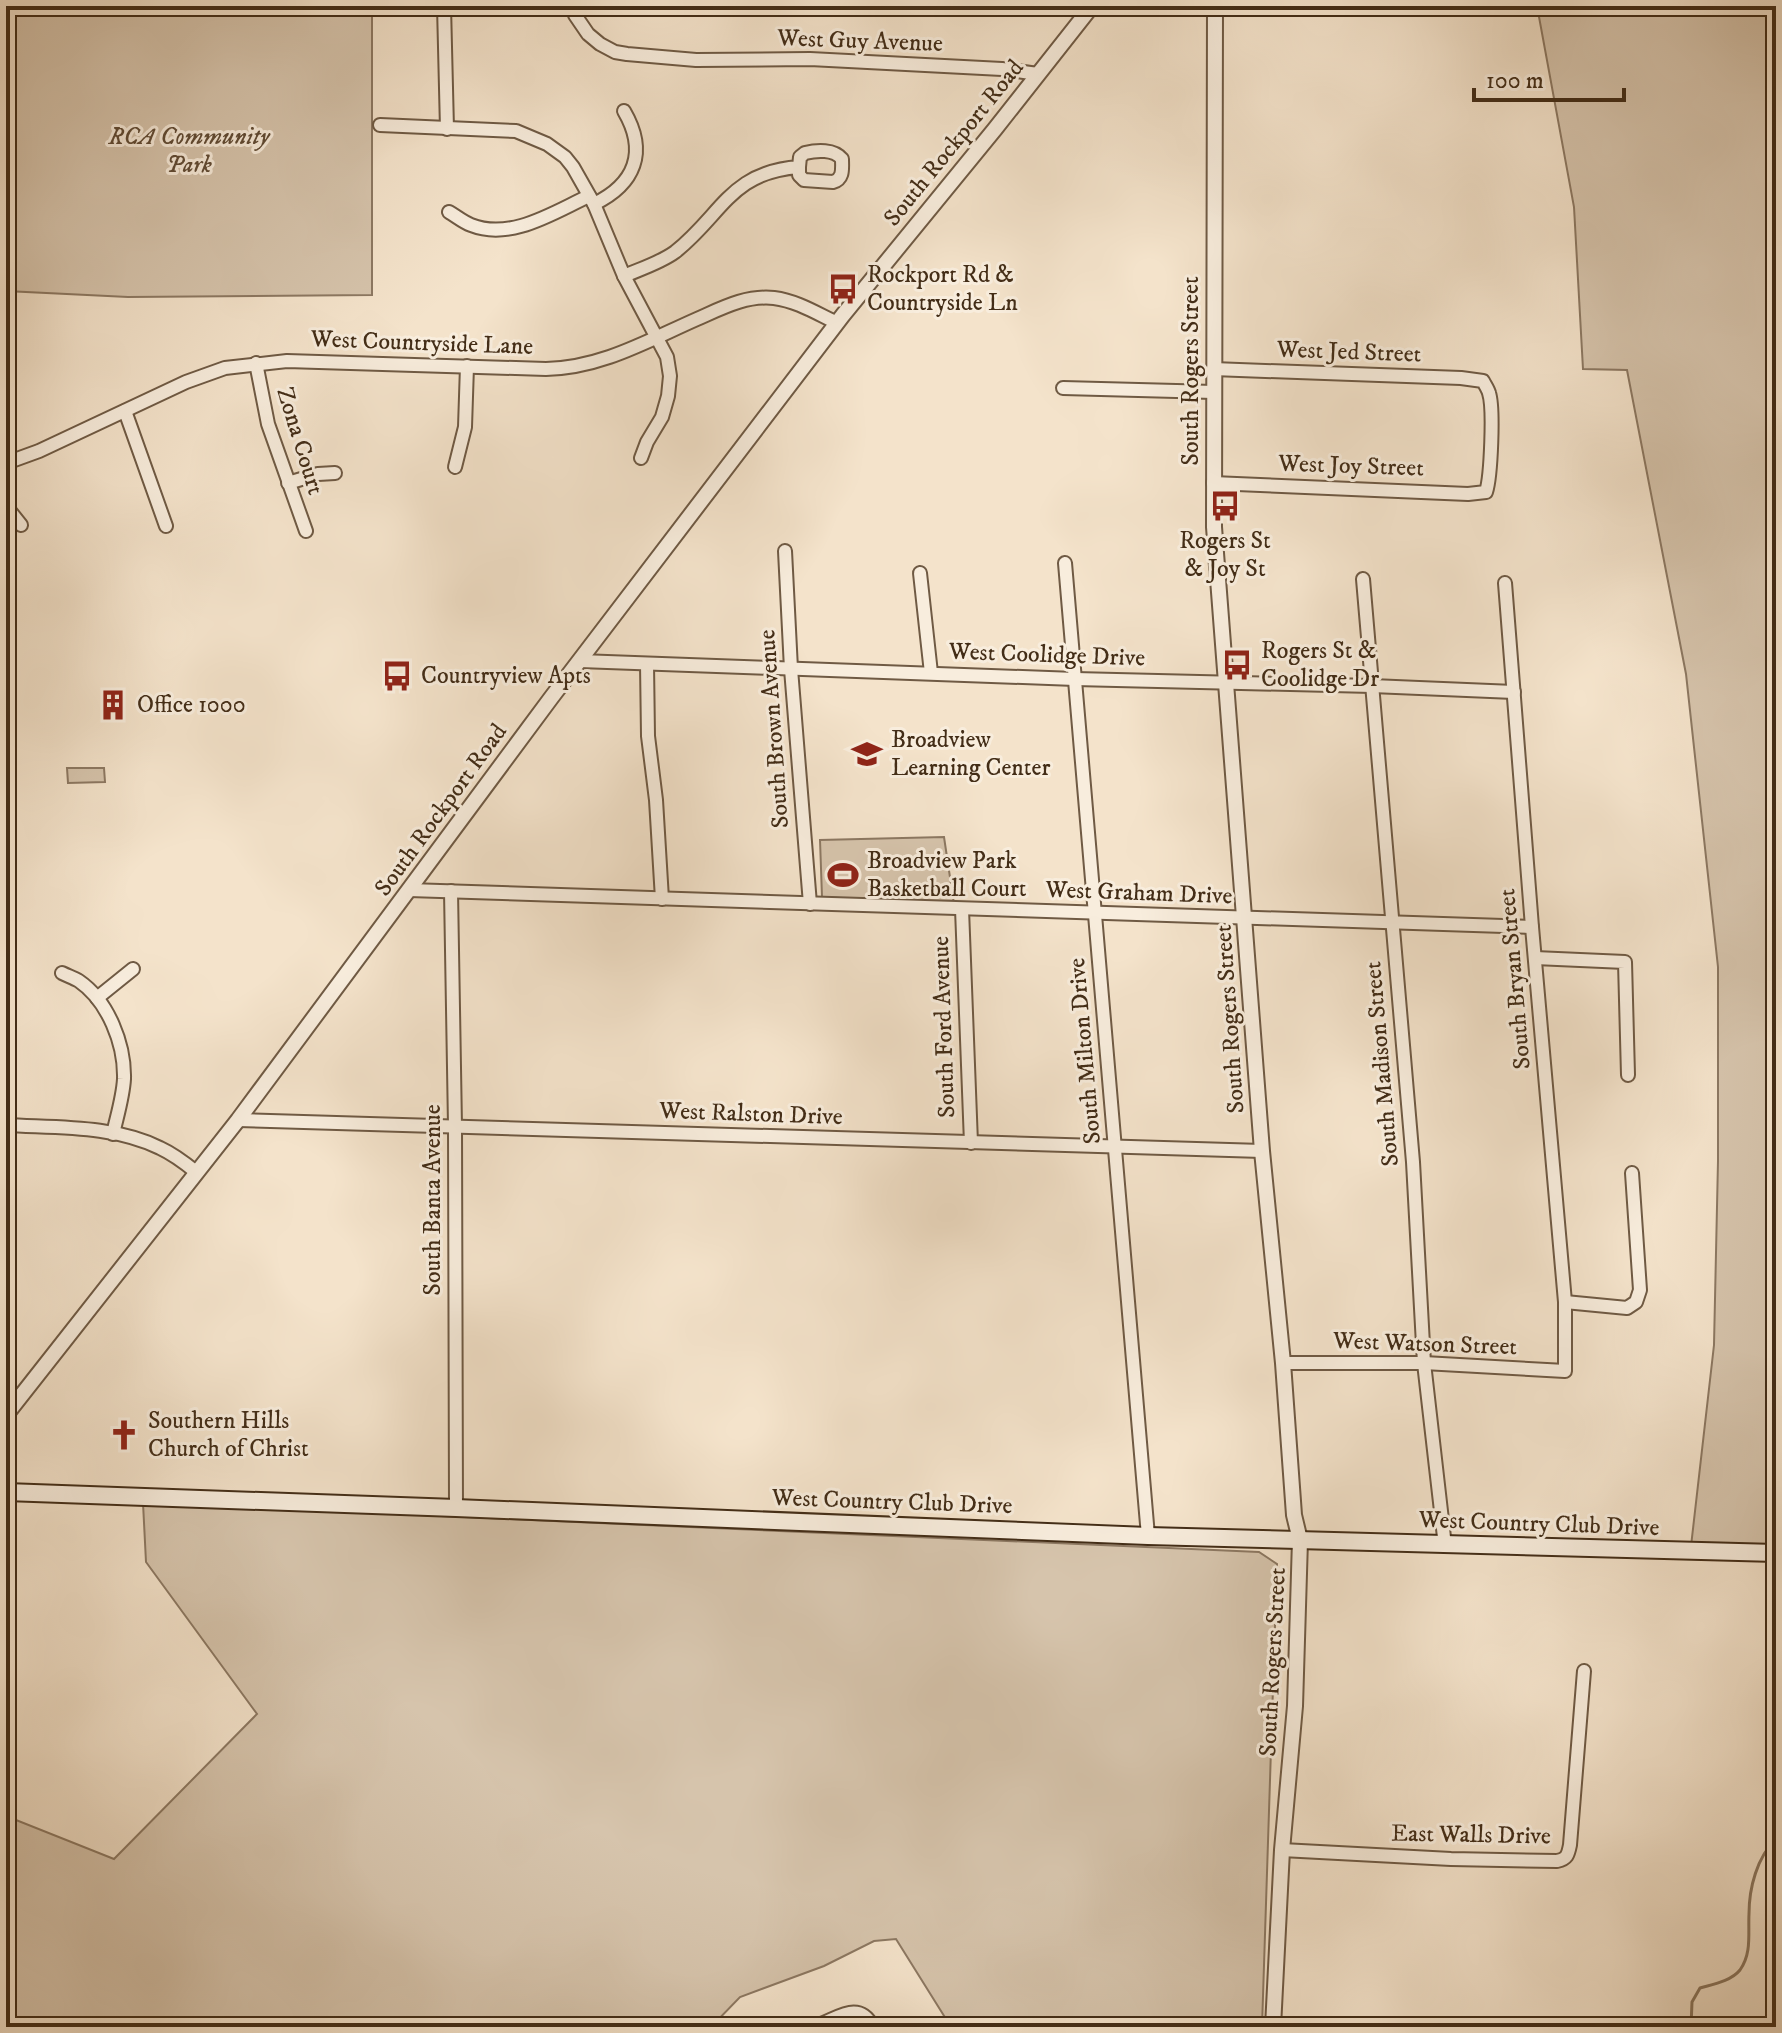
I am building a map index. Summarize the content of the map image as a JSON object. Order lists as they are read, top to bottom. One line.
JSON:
{"streets":{"main road":["West Country Club Drive"],"street":["West Guy Avenue","South Rockport Road","West Countryside Lane","West Jed Street","South Rogers Street","Zona Court","West Joy Street","West Coolidge Drive","South Brown Avenue","West Graham Drive","South Bryan Street","South Ford Avenue","South Milton Drive","South Madison Street","West Ralston Drive","South Banta Avenue","West Watson Street","East Walls Drive"]},"crossings":[["West Guy Avenue","South Rockport Road"],["South Rockport Road","West Countryside Lane"],["South Rockport Road","West Coolidge Drive"],["South Rockport Road","West Graham Drive"],["South Rockport Road","West Ralston Drive"],["West Countryside Lane","Zona Court"],["West Jed Street","South Rogers Street"],["West Jed Street","West Joy Street"],["South Rogers Street","West Joy Street"],["South Rogers Street","West Coolidge Drive"],["South Rogers Street","West Graham Drive"],["South Rogers Street","West Ralston Drive"],["South Rogers Street","West Watson Street"],["South Rogers Street","West Country Club Drive"],["South Rogers Street","East Walls Drive"],["West Coolidge Drive","South Brown Avenue"],["West Coolidge Drive","South Bryan Street"],["West Coolidge Drive","South Milton Drive"],["West Coolidge Drive","South Madison Street"],["South Brown Avenue","West Graham Drive"],["West Graham Drive","South Bryan Street"],["West Graham Drive","South Ford Avenue"],["West Graham Drive","South Milton Drive"],["West Graham Drive","South Madison Street"],["West Graham Drive","South Banta Avenue"],["South Bryan Street","West Watson Street"],["South Ford Avenue","West Ralston Drive"],["South Milton Drive","West Ralston Drive"],["South Milton Drive","West Country Club Drive"],["South Madison Street","West Watson Street"],["South Madison Street","West Country Club Drive"],["West Ralston Drive","South Banta Avenue"],["South Banta Avenue","West Country Club Drive"]],"parks":["RCA Community Park"],"places":{"bus stop":["Rockport Rd & Countryside Ln","Rogers St & Joy St","Rogers St & Coolidge Dr","Countryview Apts"],"building":["Office 1000"],"school or university":["Broadview Learning Center"],"sports":["Broadview Park Basketball Court"],"church":["Southern Hills Church of Christ"]},"scale_bar":"100 m"}
